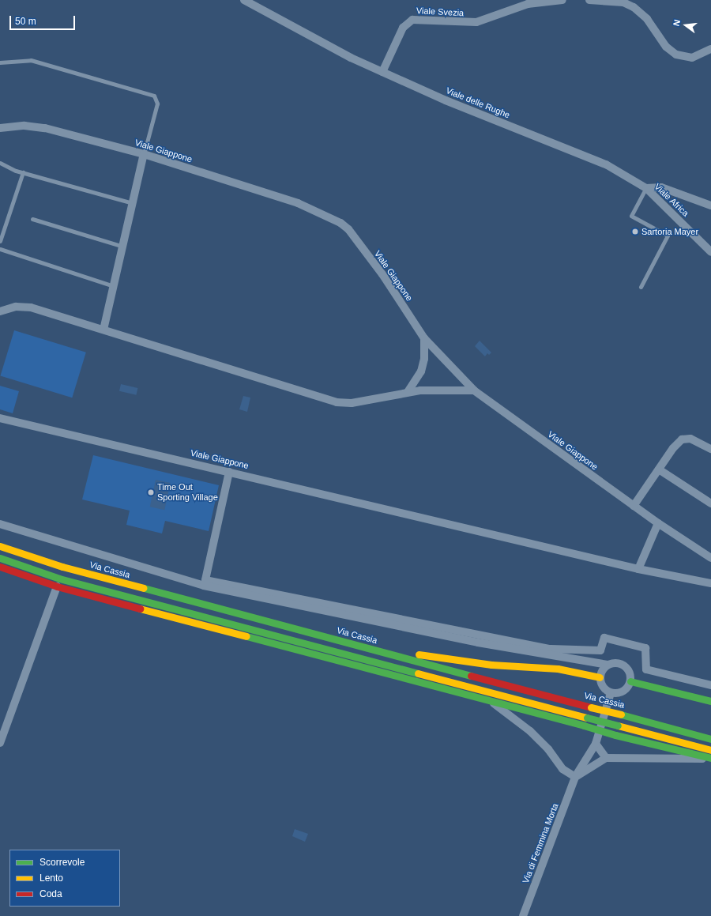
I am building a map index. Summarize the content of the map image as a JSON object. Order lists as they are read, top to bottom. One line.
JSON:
{"streets":{"main road":["Via Cassia"],"street":["Viale Svezia","Viale delle Rughe","Viale Giappone","Viale Africa","Via di Femmina Morta"]},"crossings":[["Viale Svezia","Viale delle Rughe"],["Viale delle Rughe","Viale Africa"]],"places":["Sartoria Mayer","Time Out Sporting Village"],"legend":["Scorrevole","Lento","Coda"],"scale_bar":"50 m","north":"left"}
